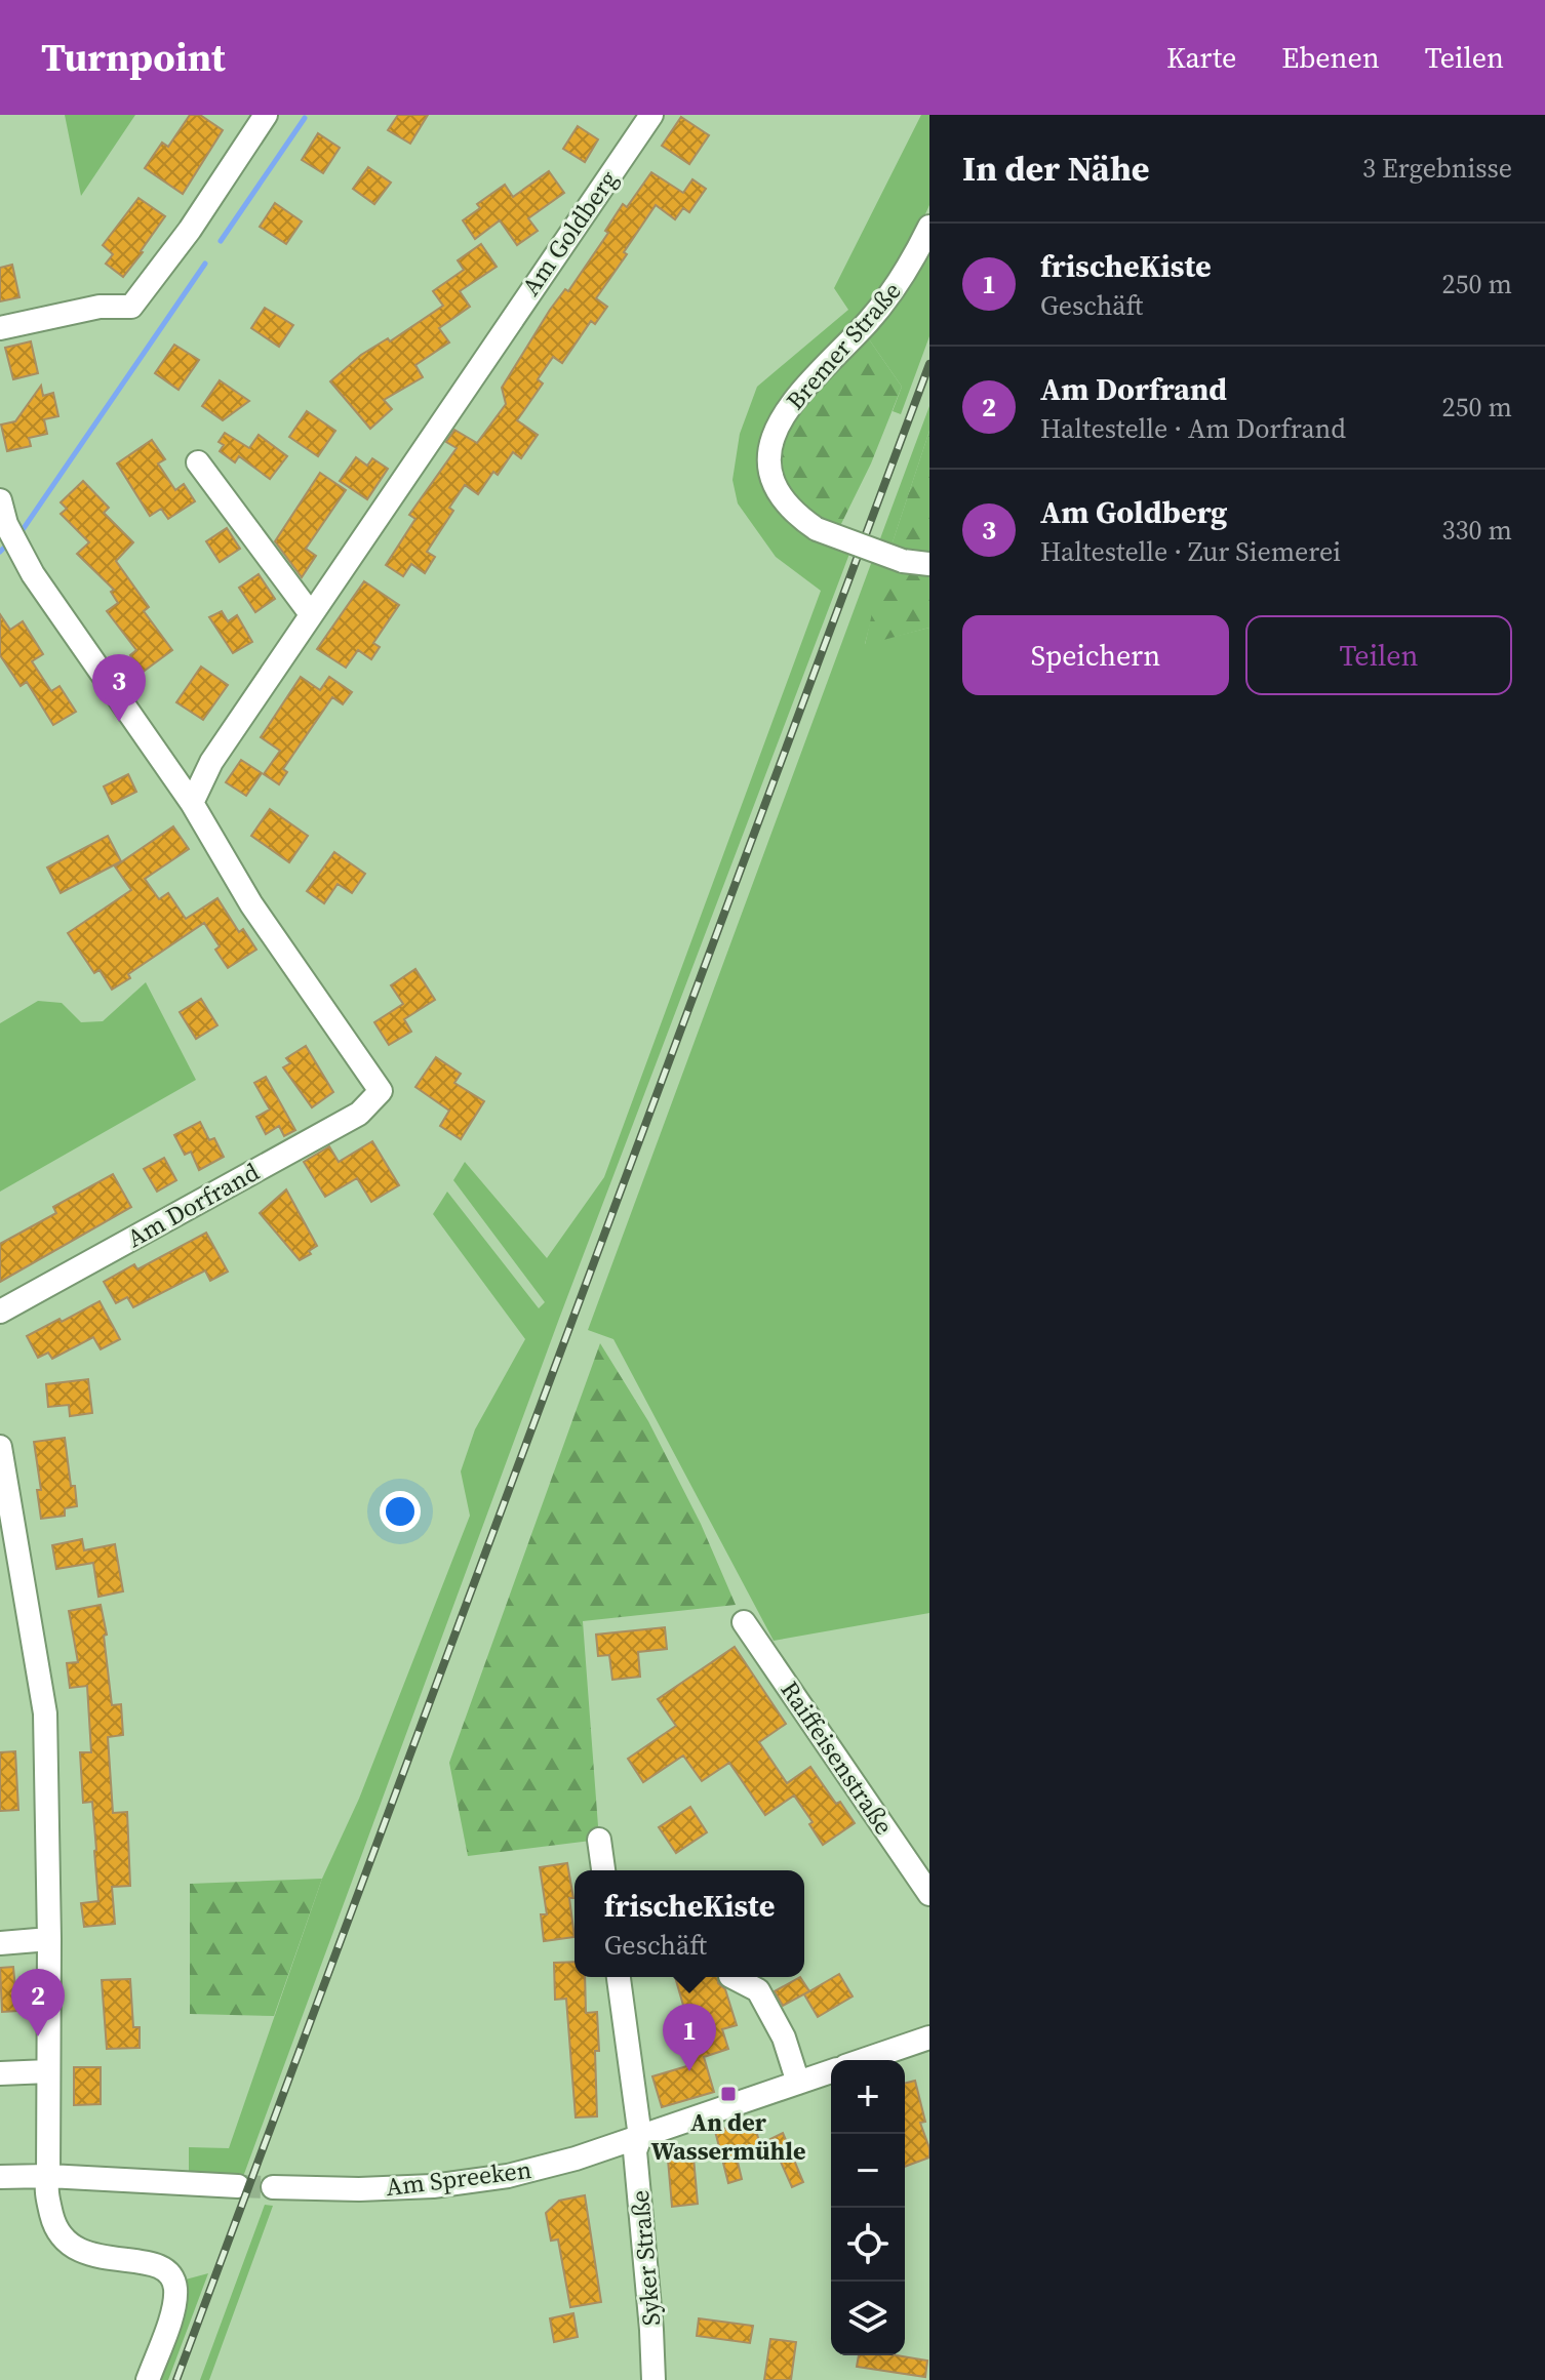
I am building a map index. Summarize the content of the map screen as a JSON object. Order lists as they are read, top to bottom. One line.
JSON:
{"streets":{"street":["Am Goldberg","Bremer Straße","Am Dorfrand","Raiffeisenstraße","Am Spreeken","Syker Straße"]},"crossings":[["Am Goldberg","Am Dorfrand"],["Am Spreeken","Syker Straße"]],"places":{"transit":["An der Wassermühle"]},"page":{"header":"Turnpoint","nav":["Karte","Ebenen","Teilen"],"heading":["In der Nähe","3 Ergebnisse"],"list":[{"mark":"1","name":"frischeKiste","note":"Geschäft","value":"250 m"},{"mark":"2","name":"Am Dorfrand","note":"Haltestelle · Am Dorfrand","value":"250 m"},{"mark":"3","name":"Am Goldberg","note":"Haltestelle · Zur Siemerei","value":"330 m"}],"buttons":["Speichern","Teilen"],"pins":["3","2","1"],"popup":["frischeKiste","Geschäft"],"map_buttons":["+","−"]}}
